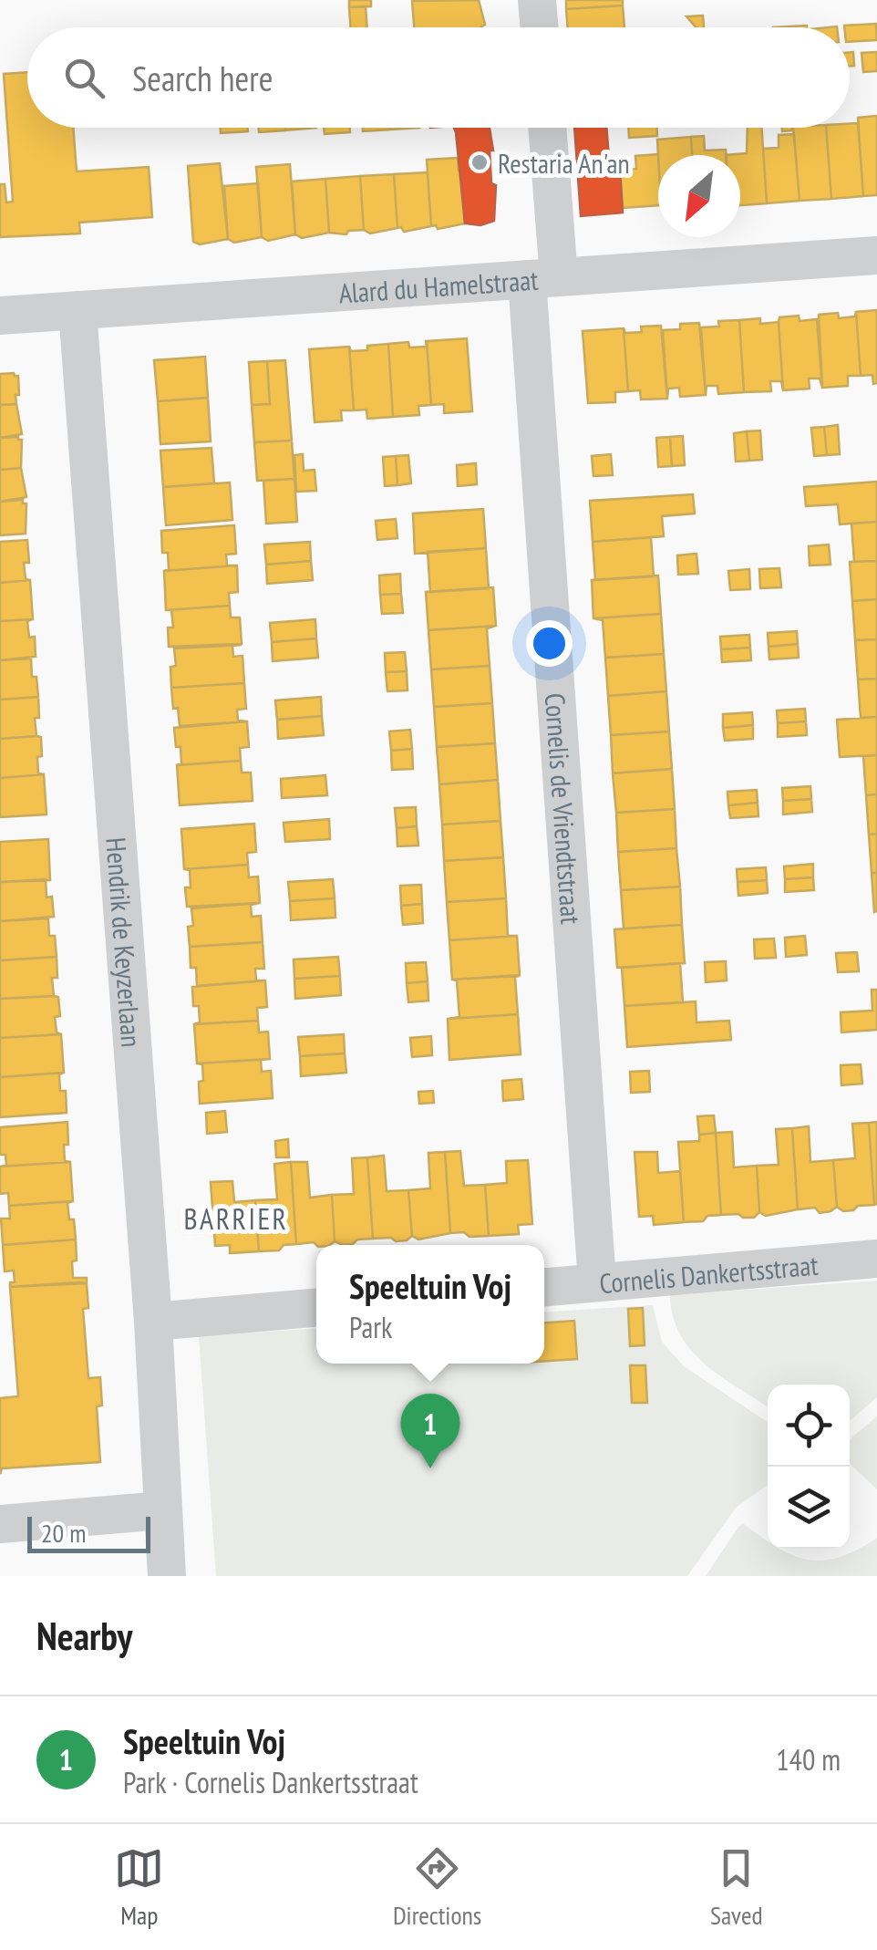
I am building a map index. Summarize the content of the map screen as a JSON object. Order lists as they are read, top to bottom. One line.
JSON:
{"streets":{"street":["Alard du Hamelstraat","Cornelis de Vriendtstraat","Hendrik de Keyzerlaan","Cornelis Dankertsstraat"]},"crossings":[["Alard du Hamelstraat","Cornelis de Vriendtstraat"],["Alard du Hamelstraat","Hendrik de Keyzerlaan"],["Cornelis de Vriendtstraat","Cornelis Dankertsstraat"]],"districts":["BARRIER"],"places":["Restaria An'an"],"scale_bar":"20 m","north":"bottom left","page":{"search":"Search here","popup":["Speeltuin Voj","Park"],"pins":"1","scale":"20 m","heading":"Nearby","list":[{"mark":"1","name":"Speeltuin Voj","note":"Park · Cornelis Dankertsstraat","value":"140 m"}],"nav":["Map","Directions","Saved"]}}
